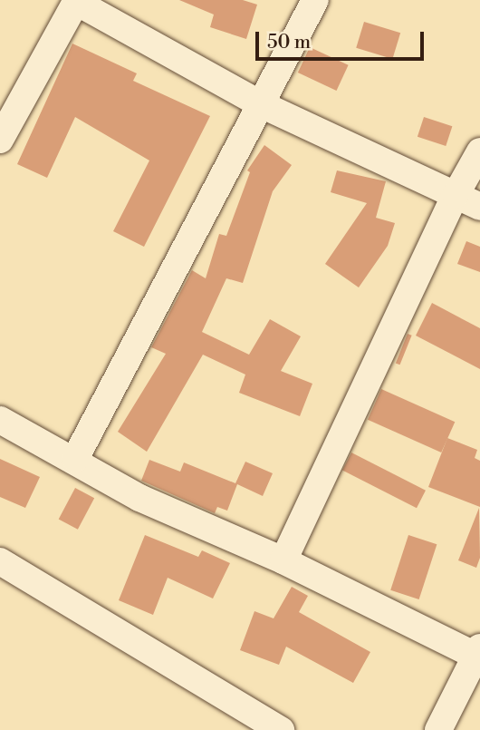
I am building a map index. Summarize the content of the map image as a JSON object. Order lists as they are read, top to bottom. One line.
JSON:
{"scale_bar":"50 m"}
